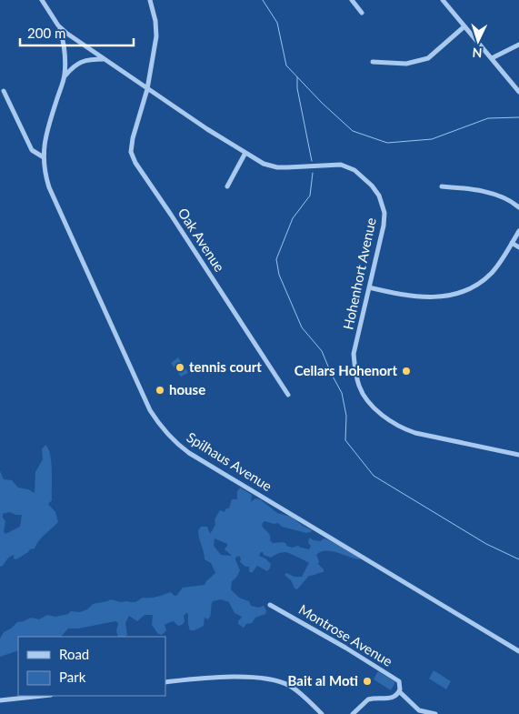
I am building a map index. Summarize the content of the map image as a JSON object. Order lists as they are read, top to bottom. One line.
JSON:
{"streets":{"street":["Oak Avenue","Hohenhort Avenue","Spilhaus Avenue","Montrose Avenue"]},"crossings":[["Oak Avenue","Hohenhort Avenue"],["Hohenhort Avenue","Spilhaus Avenue"]],"places":["tennis court","Cellars Hohenort","house","Bait al Moti"],"legend":["Road","Park"],"scale_bar":"200 m","north":"bottom"}
